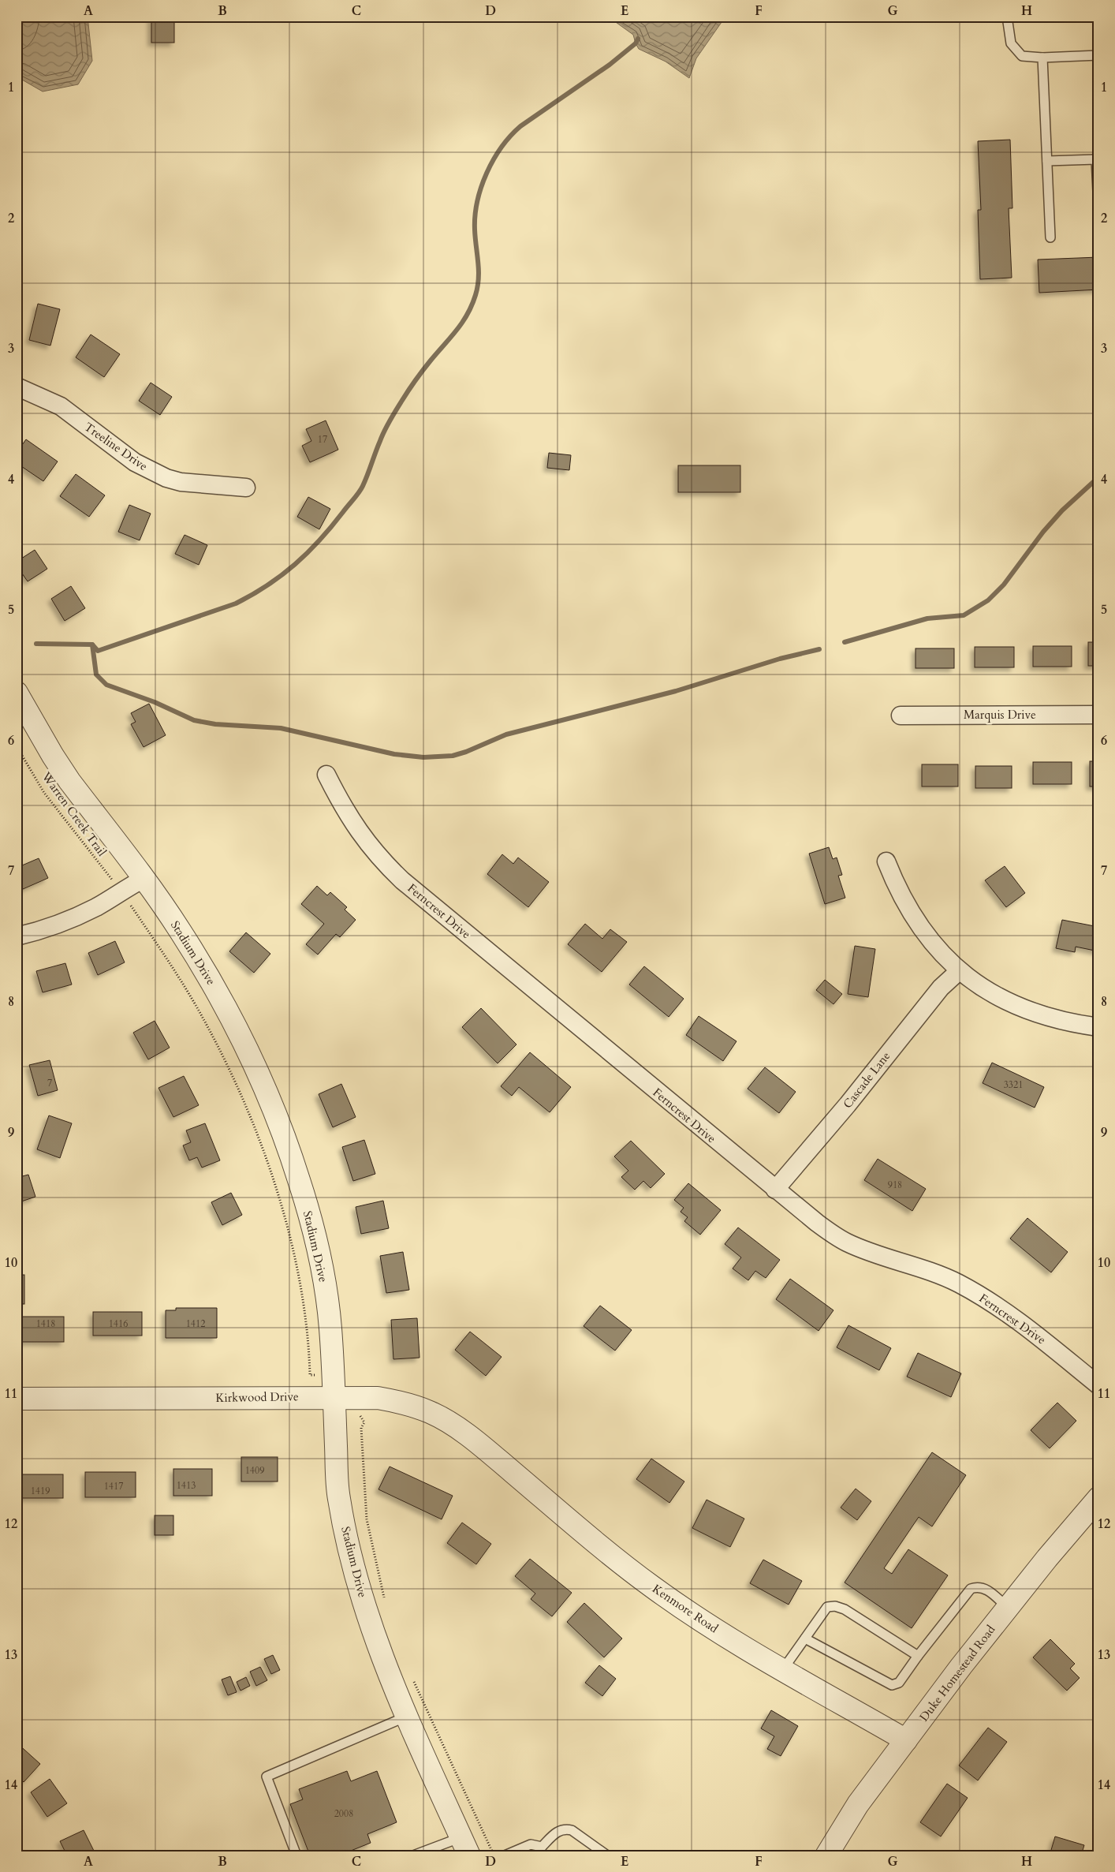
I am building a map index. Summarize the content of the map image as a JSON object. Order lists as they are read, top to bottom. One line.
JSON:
{"streets":{"street":["Treeline Drive","Marquis Drive","Ferncrest Drive","Stadium Drive","Cascade Lane","Kirkwood Drive","Kenmore Road","Duke Homestead Road"],"path":["Warren Creek Trail"]},"crossings":[["Ferncrest Drive","Cascade Lane"],["Stadium Drive","Kirkwood Drive"],["Kirkwood Drive","Kenmore Road"],["Kenmore Road","Duke Homestead Road"]],"house_numbers":["17","7","3321","918","1418","1416","1412","1409","1413","1417","1419","2008"],"grid":{"columns":["A","B","C","D","E","F","G","H"],"rows":["1","2","3","4","5","6","7","8","9","10","11","12","13","14"]}}
